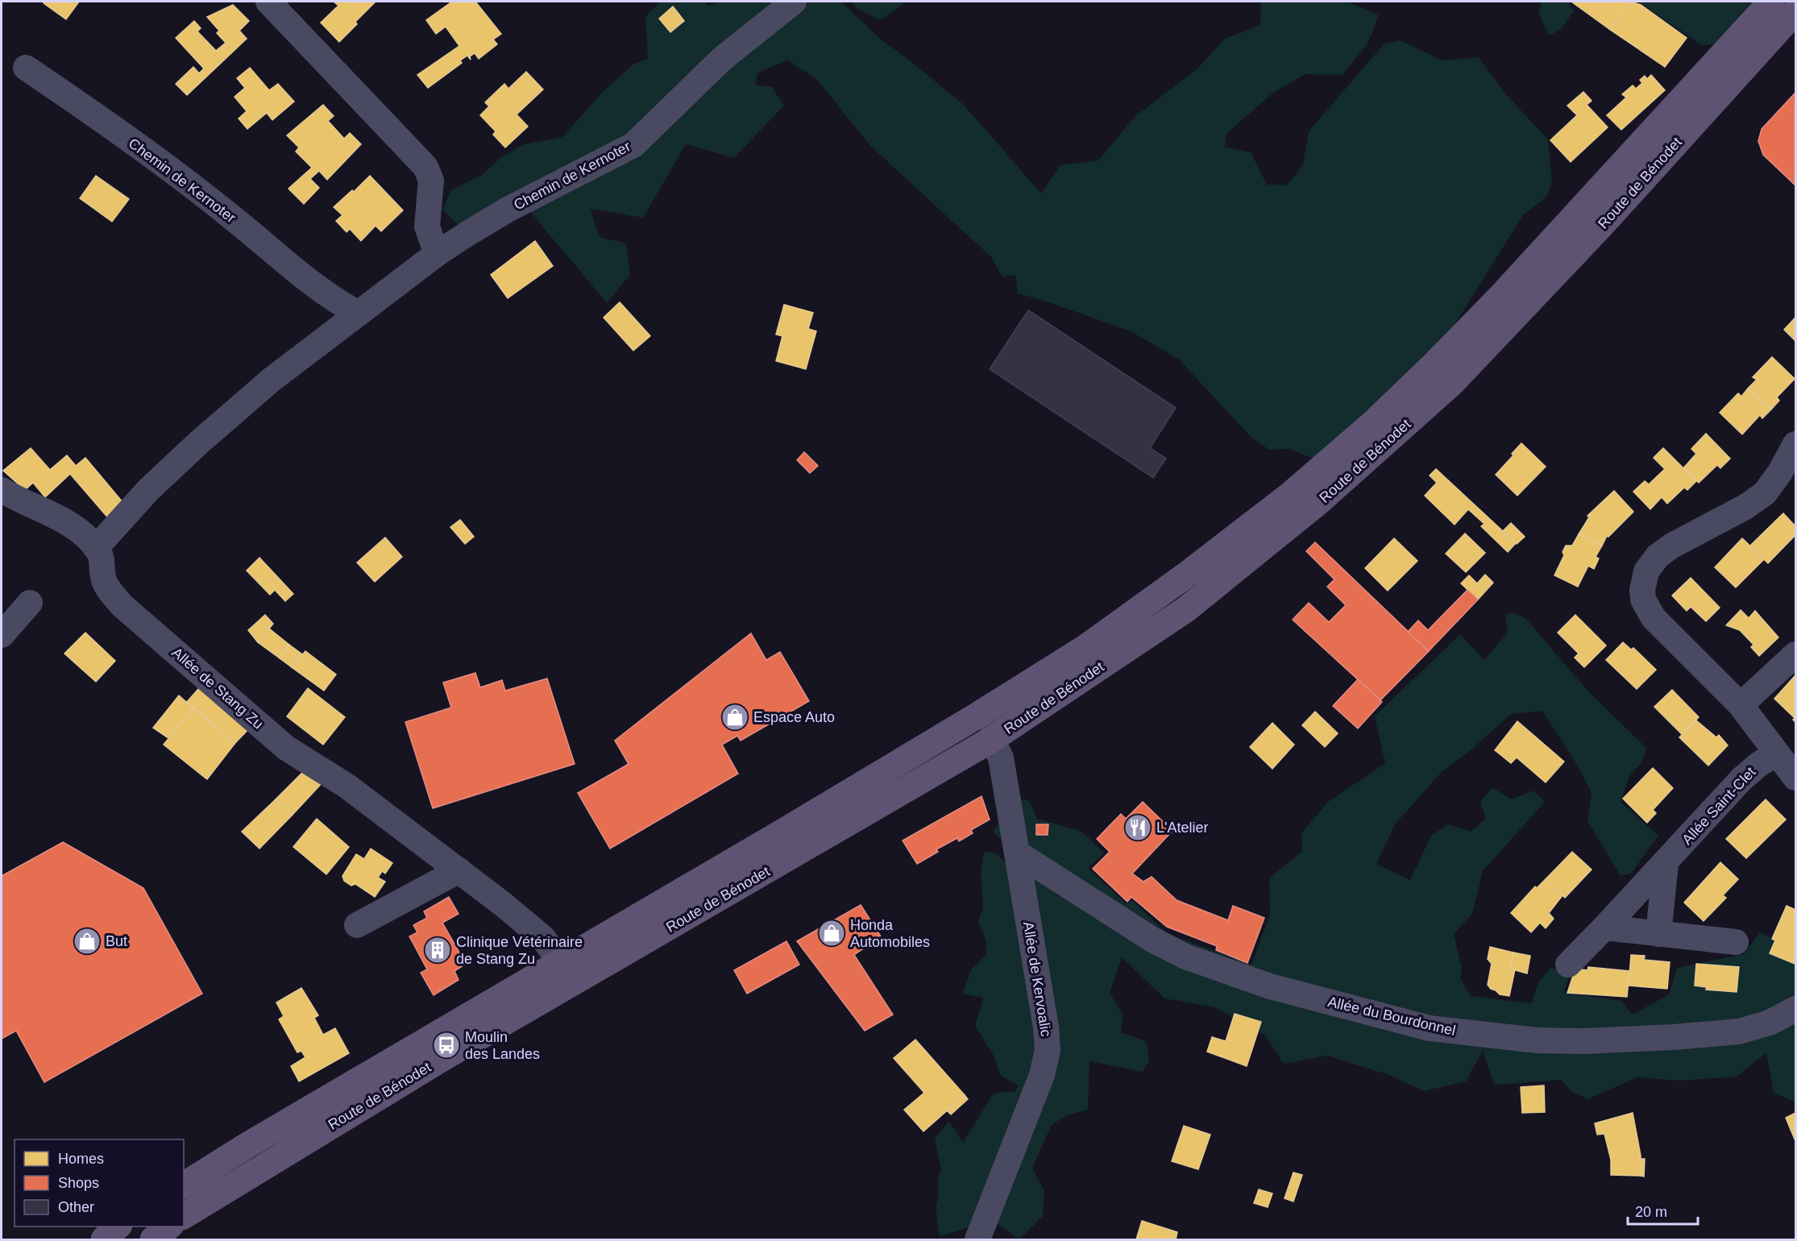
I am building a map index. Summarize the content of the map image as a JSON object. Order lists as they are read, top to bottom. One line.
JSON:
{"streets":{"main road":["Route de Bénodet"],"street":["Chemin de Kernoter","Allée de Stang Zu","Allée Saint-Clet","Allée de Kervoalic","Allée du Bourdonnel"]},"crossings":[["Chemin de Kernoter","Allée de Stang Zu"],["Route de Bénodet","Allée de Stang Zu"],["Route de Bénodet","Allée de Kervoalic"],["Allée de Kervoalic","Allée du Bourdonnel"]],"places":{"shop":["Espace Auto","Honda Automobiles","But"],"restaurant":["L'Atelier"],"building":["Clinique Vétérinaire de Stang Zu"],"bus stop":["Moulin des Landes"]},"legend":["Homes","Shops","Other"],"scale_bar":"20 m"}
